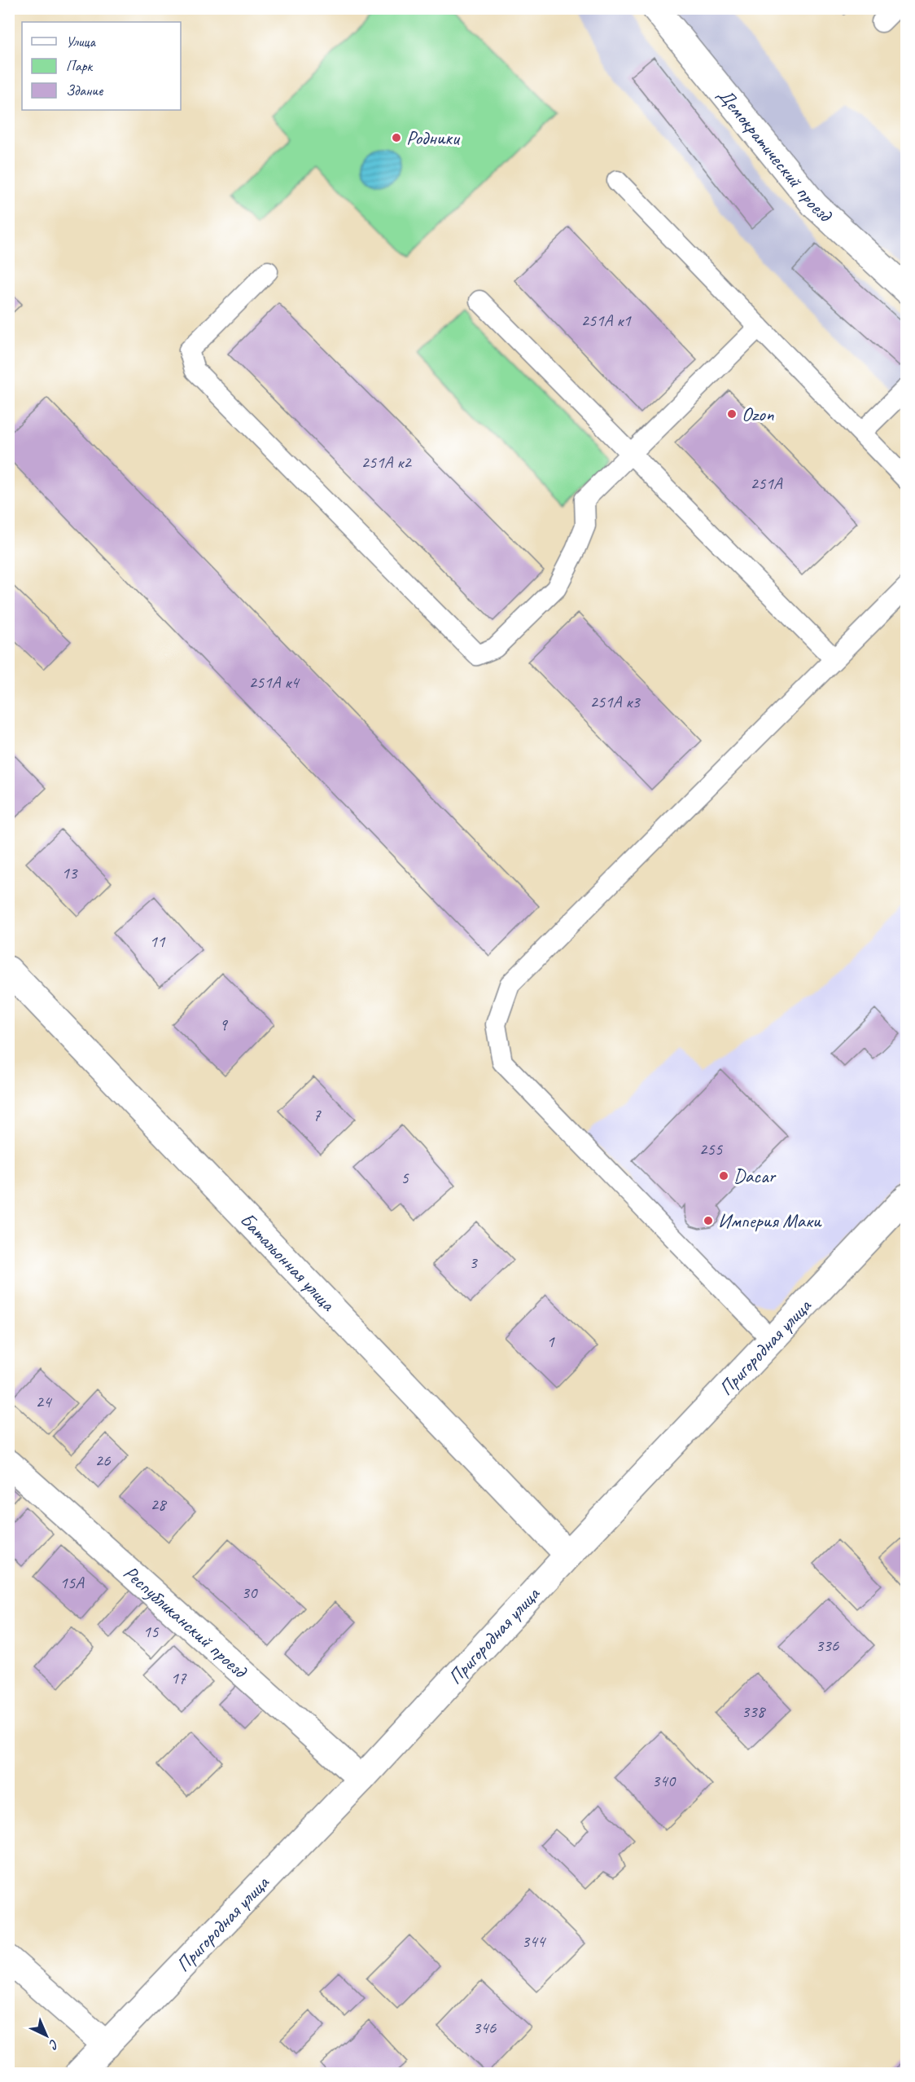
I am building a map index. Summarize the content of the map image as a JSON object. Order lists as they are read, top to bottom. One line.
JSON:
{"streets":{"street":["Демократический проезд","Батальонная улица","Пригородная улица","Республиканский проезд"]},"crossings":[["Батальонная улица","Пригородная улица"],["Пригородная улица","Республиканский проезд"]],"places":["Родники","Ozon","Dacar","Империя Маки"],"house_numbers":["251А к1","251А к2","251А","251А к4","251А к3","13","11","9","7","255","5","3","1","24","26","28","15А","30","15","336","17","338","340","344","346"],"legend":["Улица","Парк","Здание"],"north":"bottom right"}
